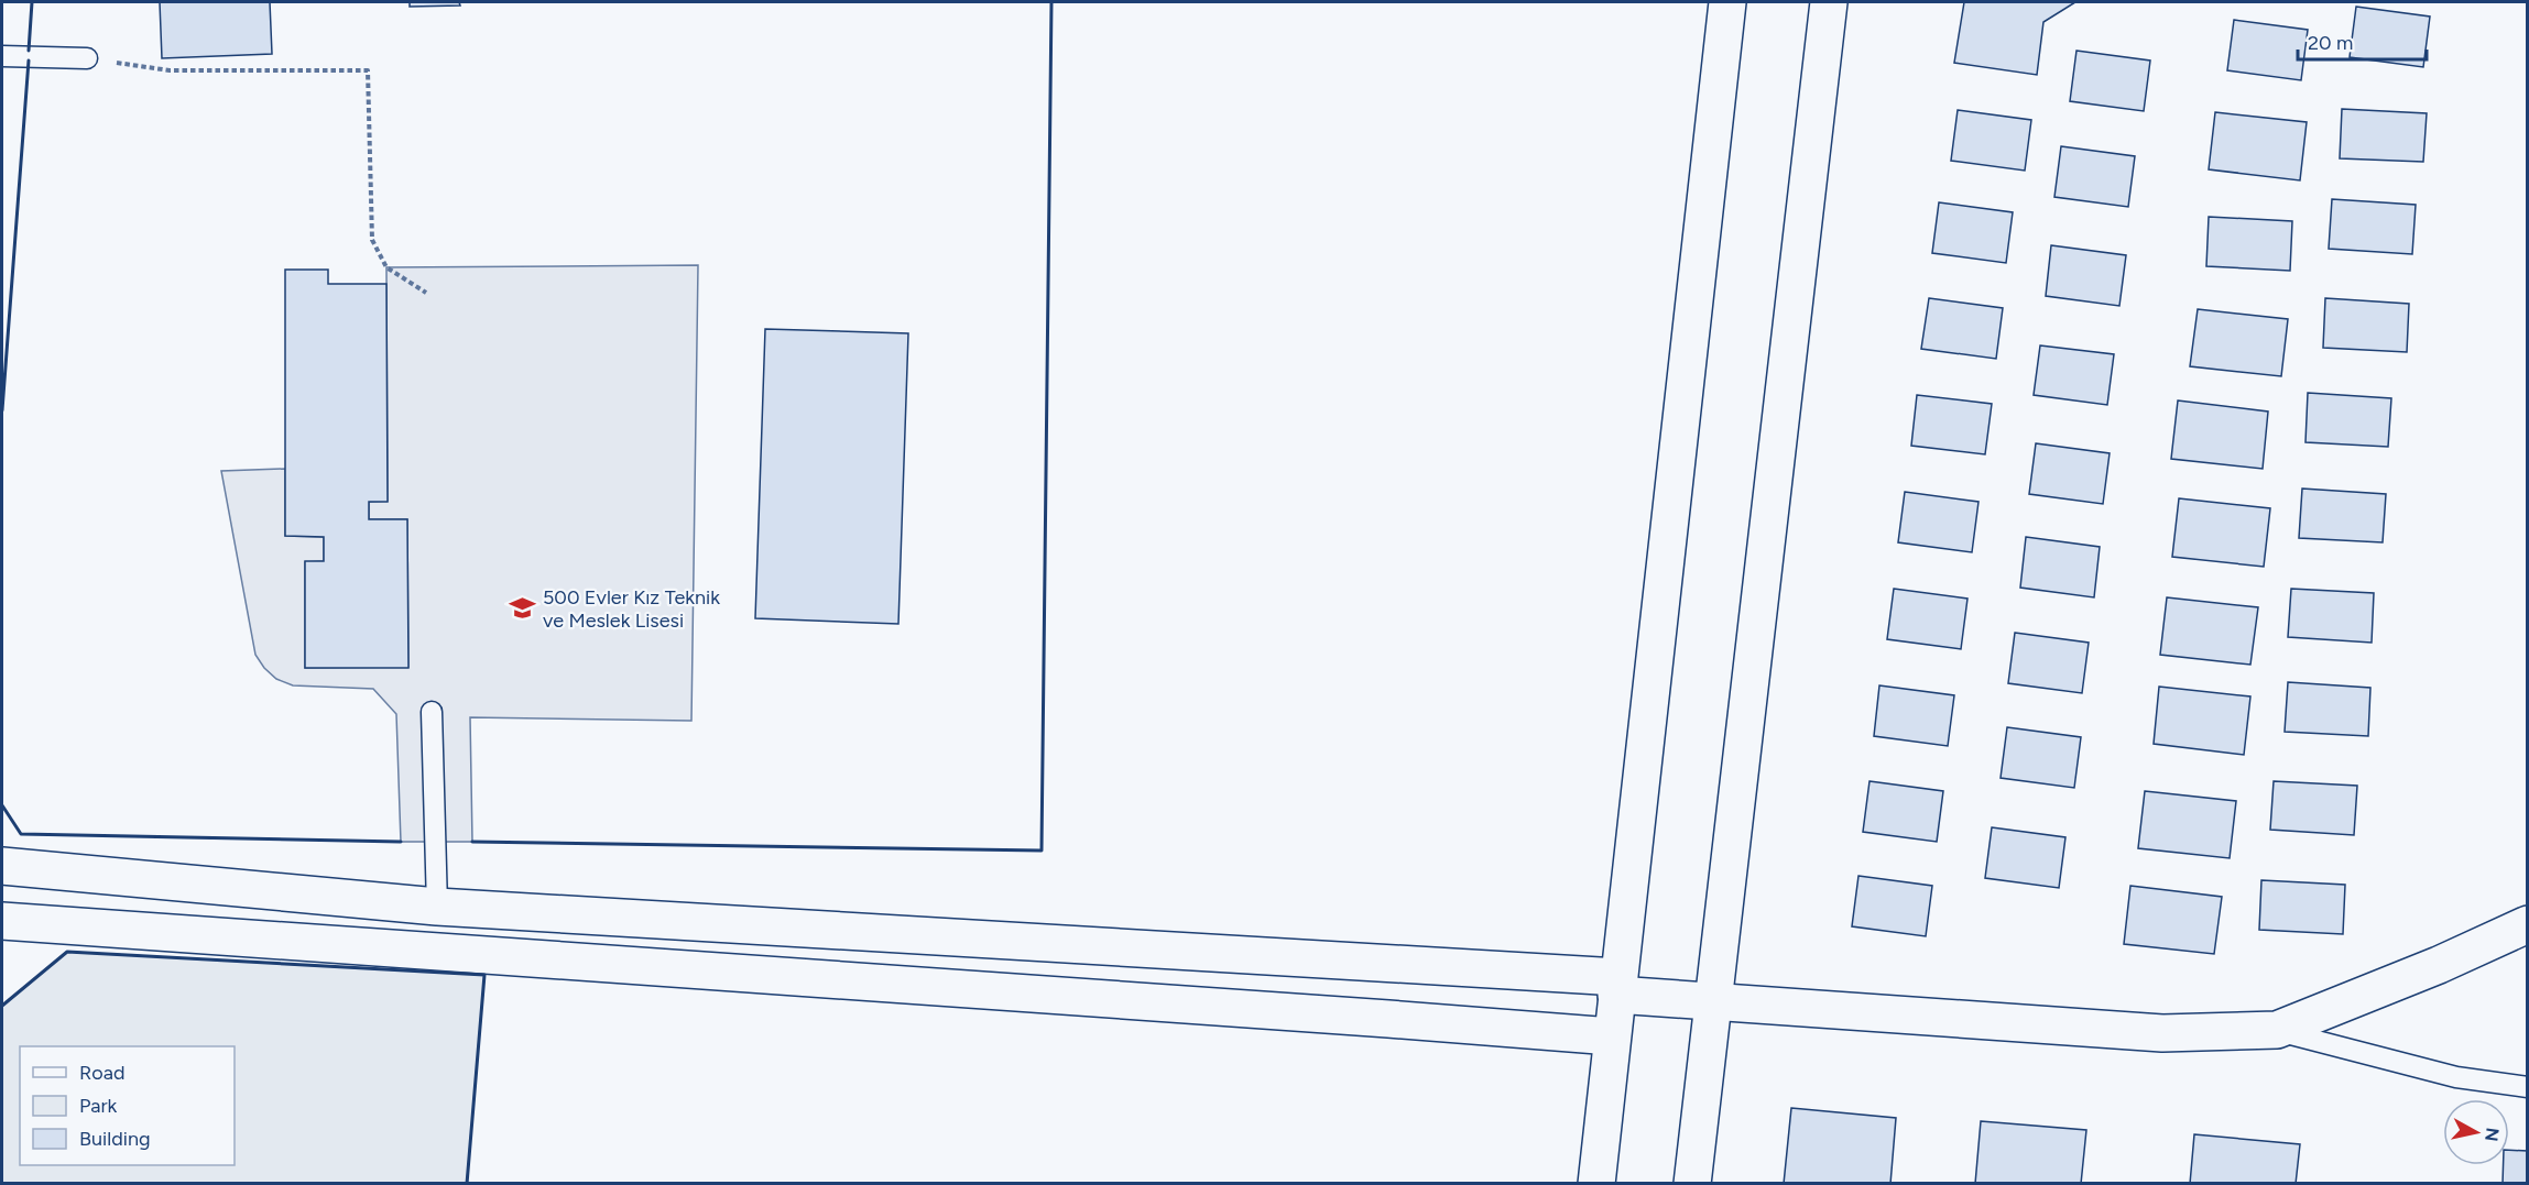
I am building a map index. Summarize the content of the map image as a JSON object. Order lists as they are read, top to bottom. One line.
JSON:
{"places":{"school or university":["500 Evler Kız Teknik ve Meslek Lisesi"]},"legend":["Road","Park","Building"],"scale_bar":"20 m","north":"right"}
